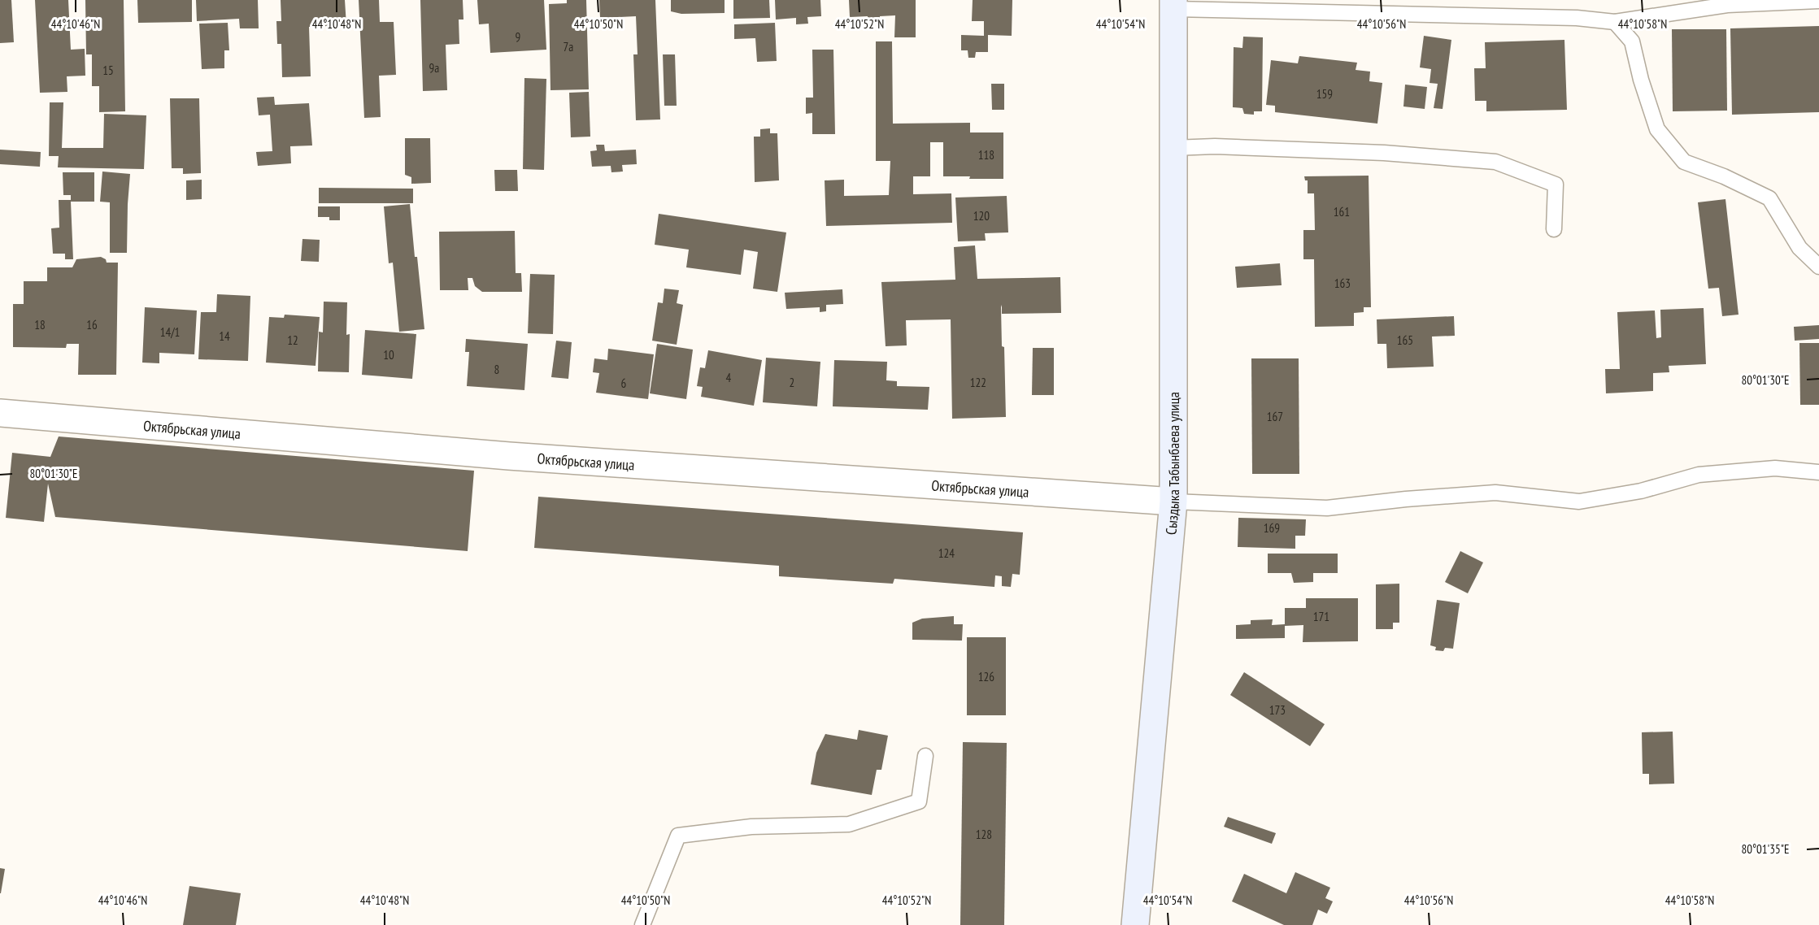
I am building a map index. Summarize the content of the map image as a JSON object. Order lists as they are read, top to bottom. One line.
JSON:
{"streets":{"street":["Октябрьская улица","Сыздыка Табынбаева улица"]},"crossings":[["Октябрьская улица","Сыздыка Табынбаева улица"]],"house_numbers":["9","7а","9а","15","159","118","161","120","163","18","16","14/1","14","12","165","10","8","4","2","122","6","167","169","124","171","126","173","128"],"coordinates":["44°10'46\"N","44°10'48\"N","44°10'50\"N","44°10'52\"N","44°10'54\"N","44°10'56\"N","44°10'58\"N","80°01'30\"E","80°01'35\"E"]}
